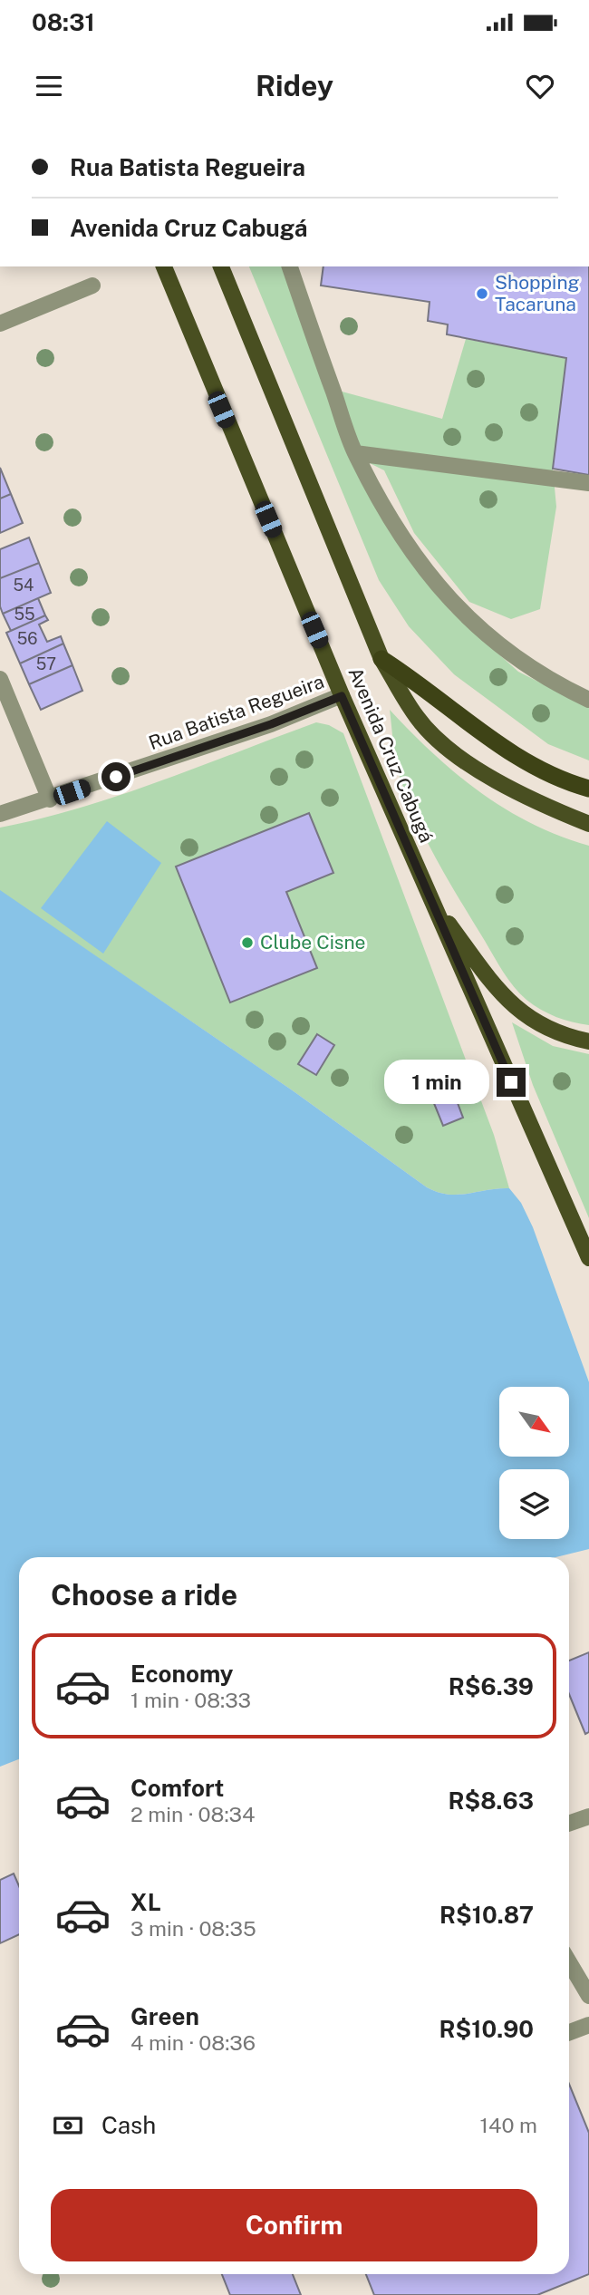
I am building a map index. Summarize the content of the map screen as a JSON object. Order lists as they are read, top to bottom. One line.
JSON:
{"streets":{"main road":["Avenida Cruz Cabugá"],"street":["Rua Batista Regueira"]},"crossings":[["Rua Batista Regueira","Avenida Cruz Cabugá"]],"places":["Shopping Tacaruna","Clube Cisne"],"house_numbers":["54","55","56","57"],"north":"bottom right","page":{"status":"08:31","header":"Ridey","banner":["Rua Batista Regueira","Avenida Cruz Cabugá"],"bubble":"1 min","heading":"Choose a ride","list":[{"name":"Economy","note":"1 min · 08:33","value":"R$6.39"},{"name":"Comfort","note":"2 min · 08:34","value":"R$8.63"},{"name":"XL","note":"3 min · 08:35","value":"R$10.87"},{"name":"Green","note":"4 min · 08:36","value":"R$10.90"}],"pay":["Cash","140 m"],"buttons":"Confirm"}}
